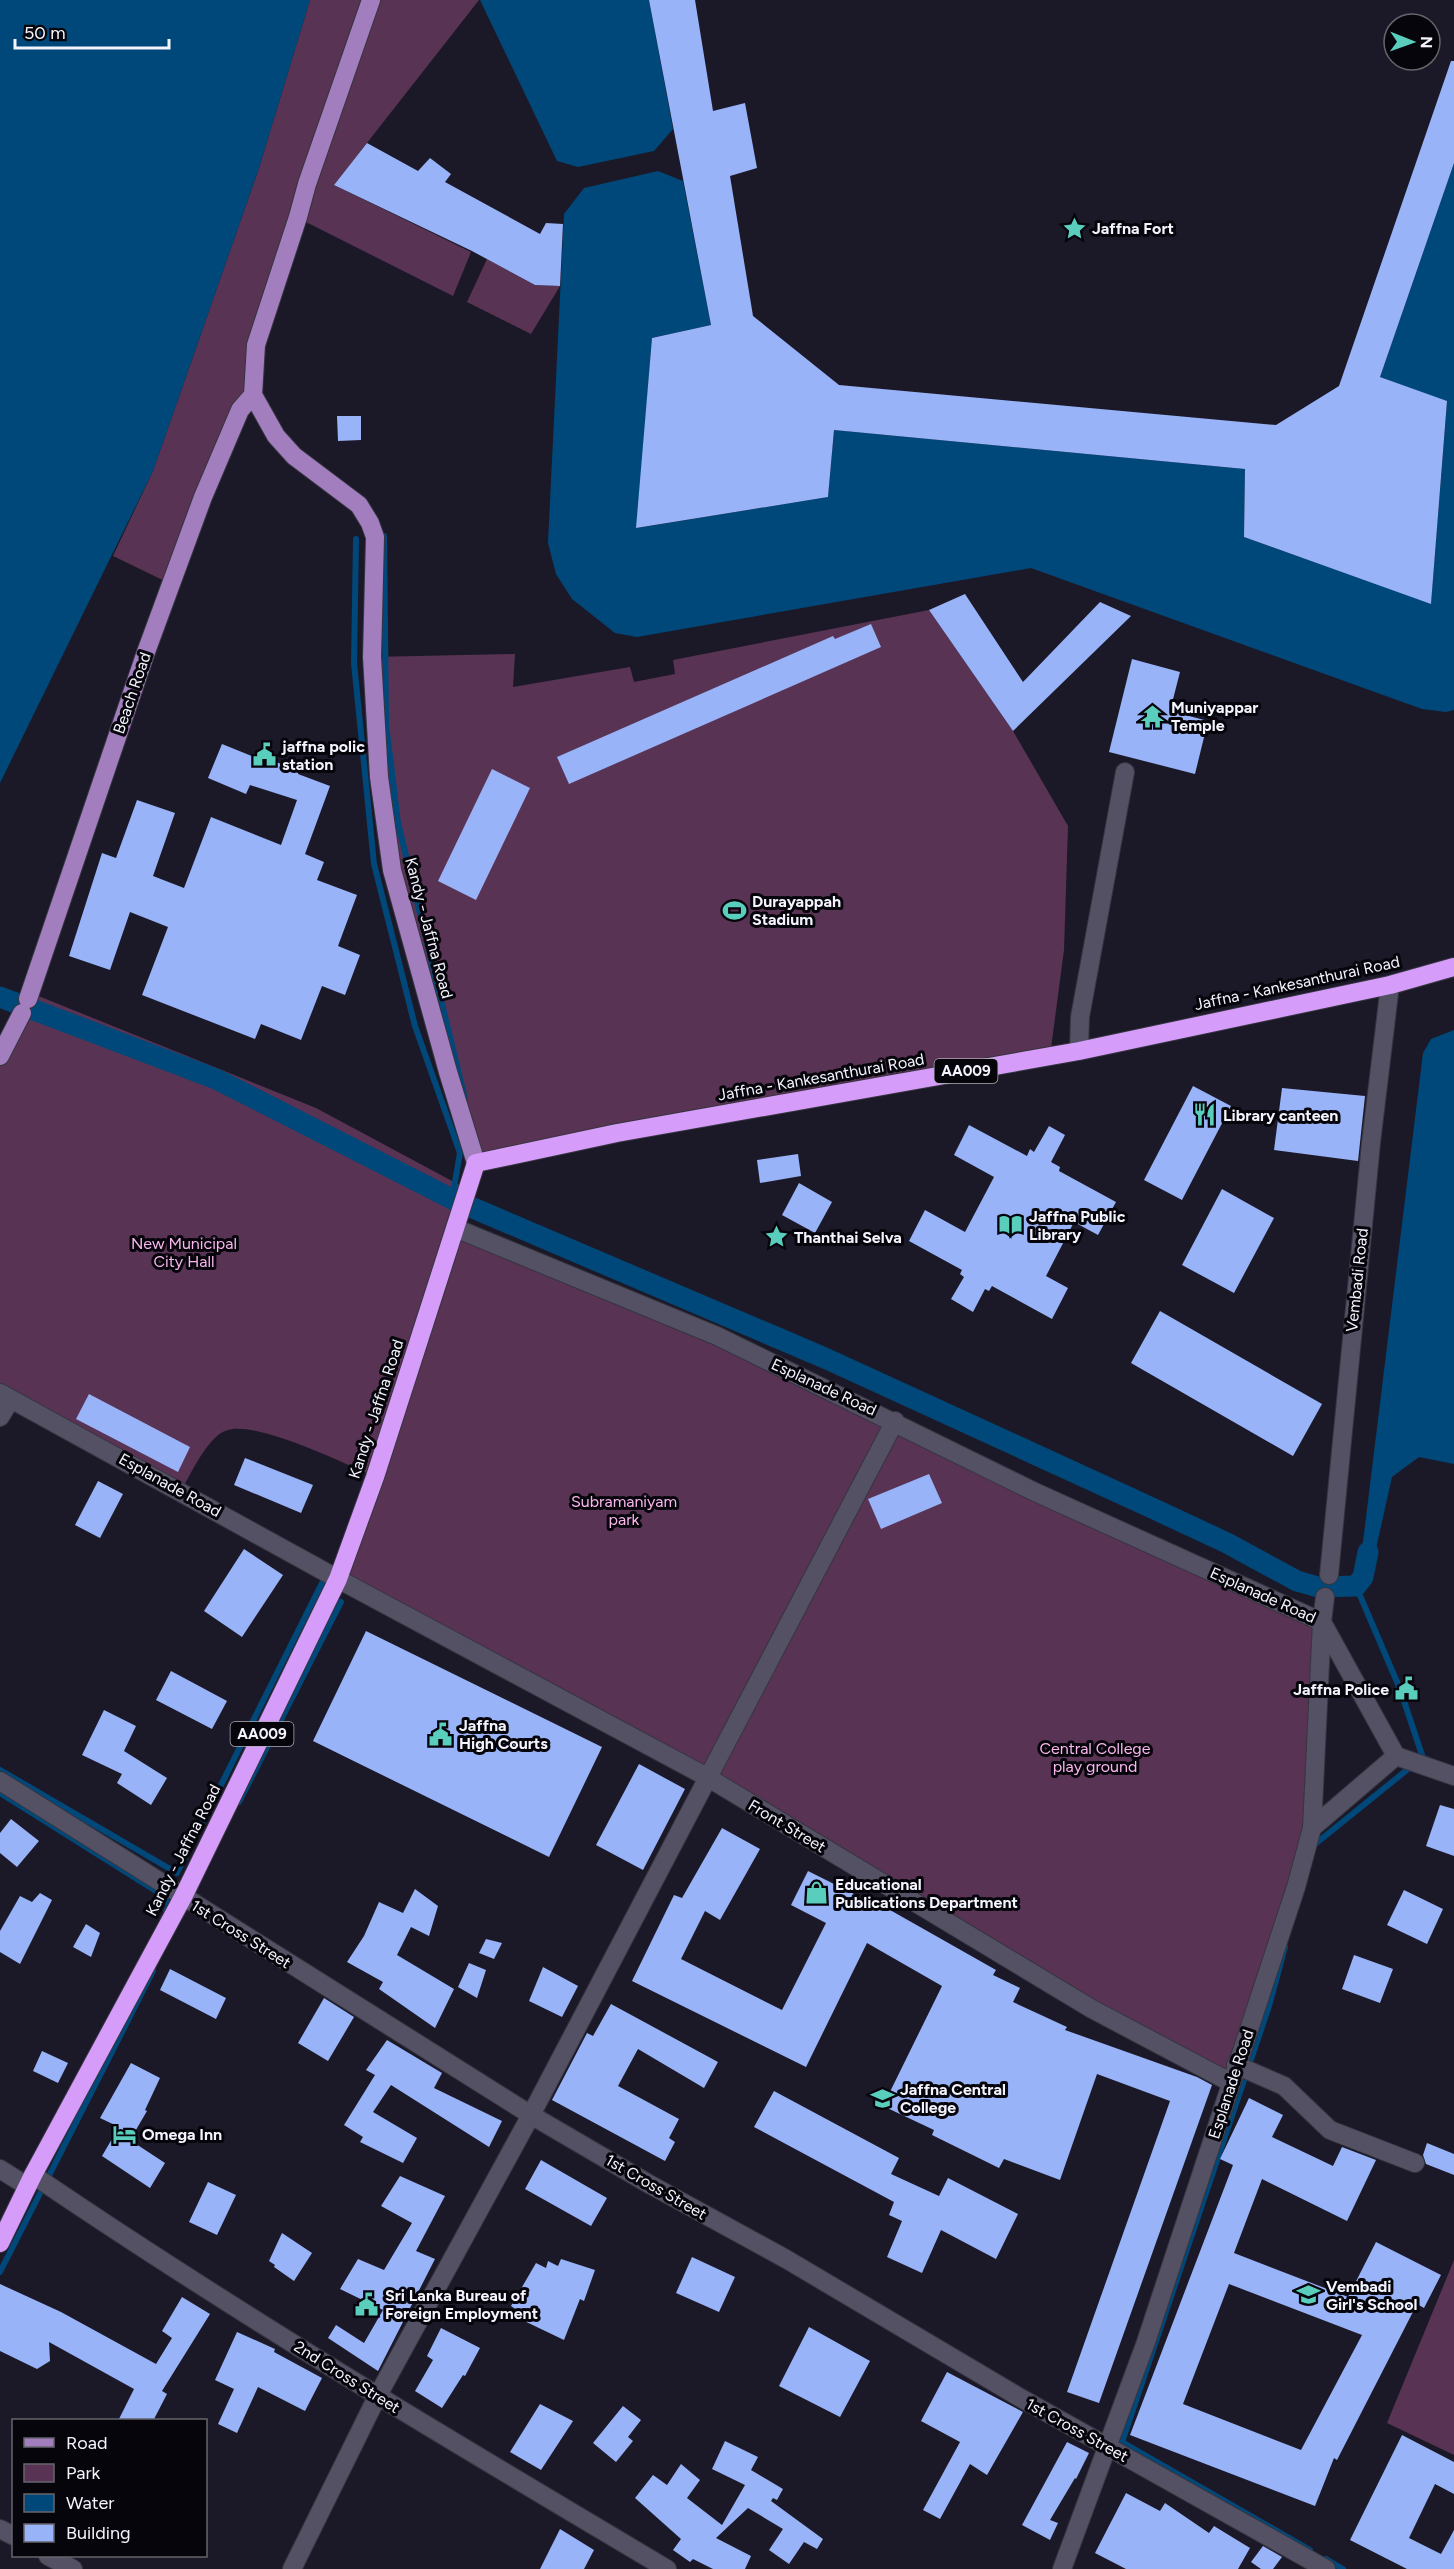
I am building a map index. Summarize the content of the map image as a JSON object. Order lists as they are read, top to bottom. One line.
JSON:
{"streets":{"highway":["Kandy - Jaffna Road","Jaffna - Kankesanthurai Road","AA009"],"main road":["Beach Road"],"street":["Vembadi Road","Esplanade Road","Front Street","1st Cross Street","2nd Cross Street"]},"crossings":[["Beach Road","Kandy - Jaffna Road"],["Kandy - Jaffna Road","Jaffna - Kankesanthurai Road"],["Kandy - Jaffna Road","Esplanade Road"],["Kandy - Jaffna Road","Front Street"],["Kandy - Jaffna Road","1st Cross Street"],["Kandy - Jaffna Road","2nd Cross Street"],["Jaffna - Kankesanthurai Road","Vembadi Road"],["Esplanade Road","Front Street"],["Esplanade Road","1st Cross Street"]],"parks":["New Municipal City Hall","Subramaniyam park","Central College play ground"],"places":{"place":["Jaffna Fort","Thanthai Selva"],"temple":["Muniyappar Temple"],"public building":["jaffna polic station","Jaffna Police","Jaffna High Courts","Sri Lanka Bureau of Foreign Employment"],"sports":["Durayappah Stadium"],"restaurant":["Library canteen"],"library":["Jaffna Public Library"],"shop":["Educational Publications Department"],"school or university":["Jaffna Central College","Vembadi Girl's School"],"hotel":["Omega Inn"]},"legend":["Road","Park","Water","Building"],"scale_bar":"50 m","north":"right"}
